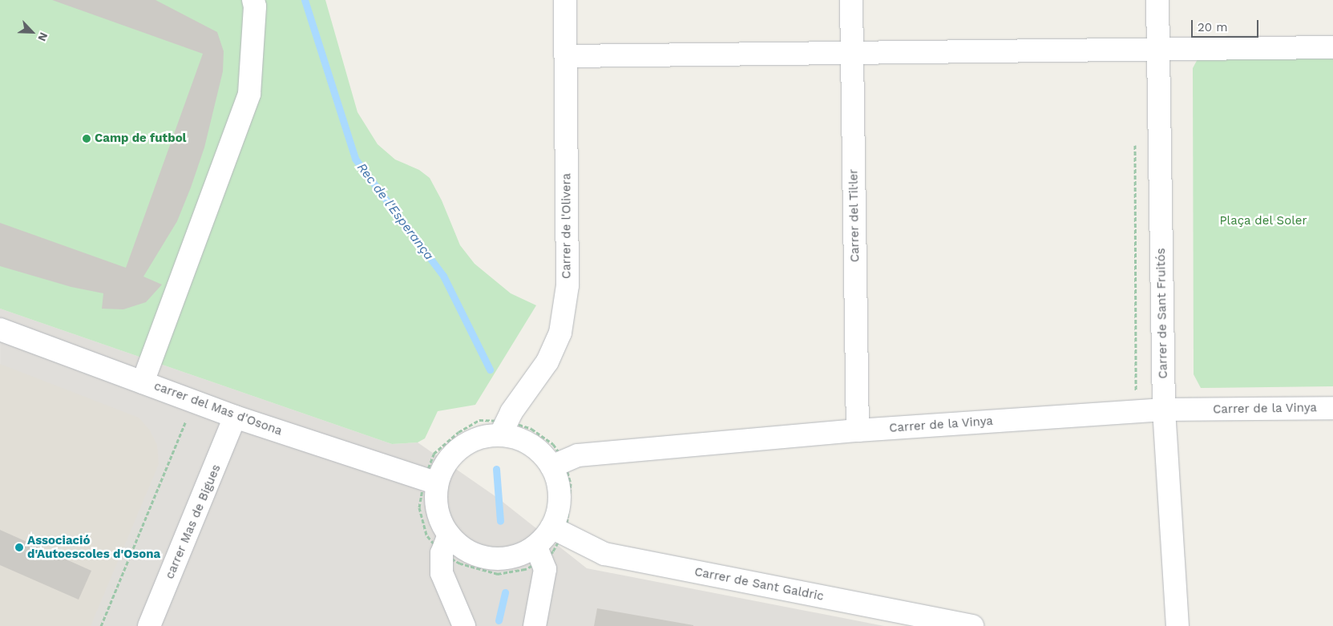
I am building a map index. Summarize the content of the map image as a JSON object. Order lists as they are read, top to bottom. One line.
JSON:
{"streets":{"street":["Carrer del Til·ler","Carrer de l'Olivera","Carrer de Sant Fruitós","carrer del Mas d'Osona","Carrer de la Vinya","carrer Mas de Bigues","Carrer de Sant Galdric"]},"crossings":[["Carrer del Til·ler","Carrer de la Vinya"],["Carrer de l'Olivera","carrer del Mas d'Osona"],["Carrer de l'Olivera","Carrer de la Vinya"],["Carrer de l'Olivera","Carrer de Sant Galdric"],["Carrer de Sant Fruitós","Carrer de la Vinya"],["carrer del Mas d'Osona","Carrer de la Vinya"],["carrer del Mas d'Osona","carrer Mas de Bigues"],["carrer del Mas d'Osona","Carrer de Sant Galdric"],["Carrer de la Vinya","Carrer de Sant Galdric"]],"water":["Rec de l'Esperança"],"parks":["Plaça del Soler"],"places":["Camp de futbol","Associació d'Autoescoles d'Osona"],"scale_bar":"20 m","north":"bottom right"}
